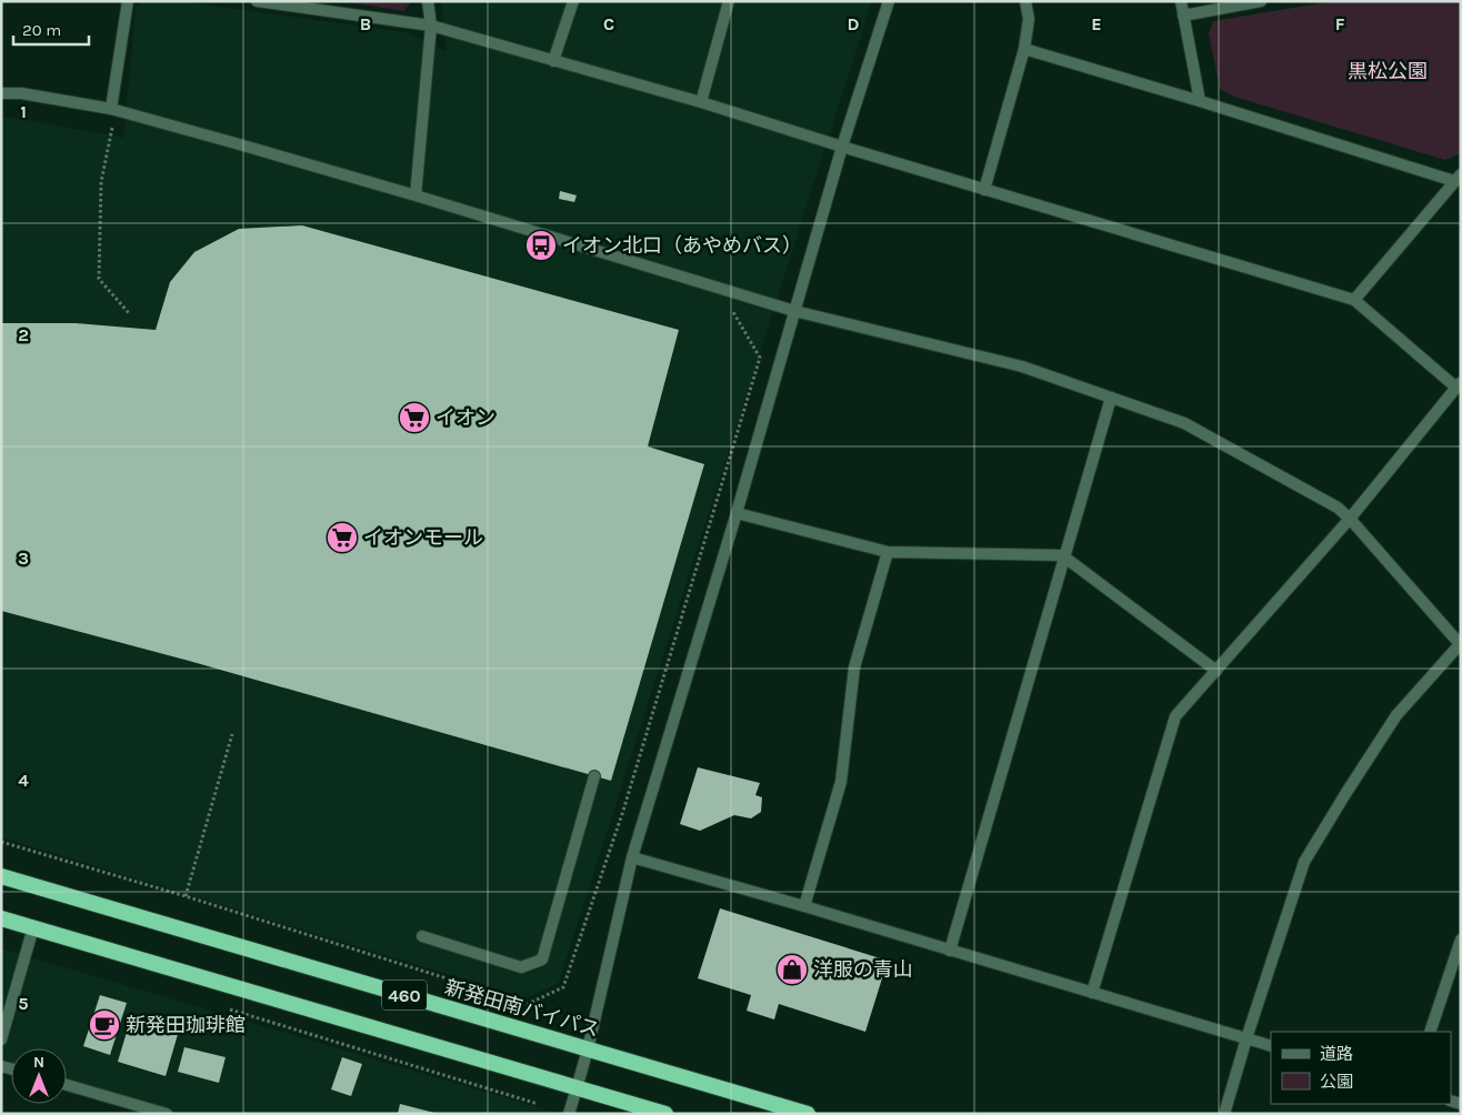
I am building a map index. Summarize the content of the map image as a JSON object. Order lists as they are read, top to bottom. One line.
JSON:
{"streets":{"highway":["460","新発田南バイパス"]},"parks":["黒松公園"],"places":{"bus stop":["イオン北口（あやめバス）"],"supermarket":["イオン","イオンモール"],"shop":["洋服の青山"],"cafe":["新発田珈琲館"]},"legend":["道路","公園"],"scale_bar":"20 m","north":"top","grid":{"columns":["B","C","D","E","F"],"rows":["1","2","3","4","5"]}}
